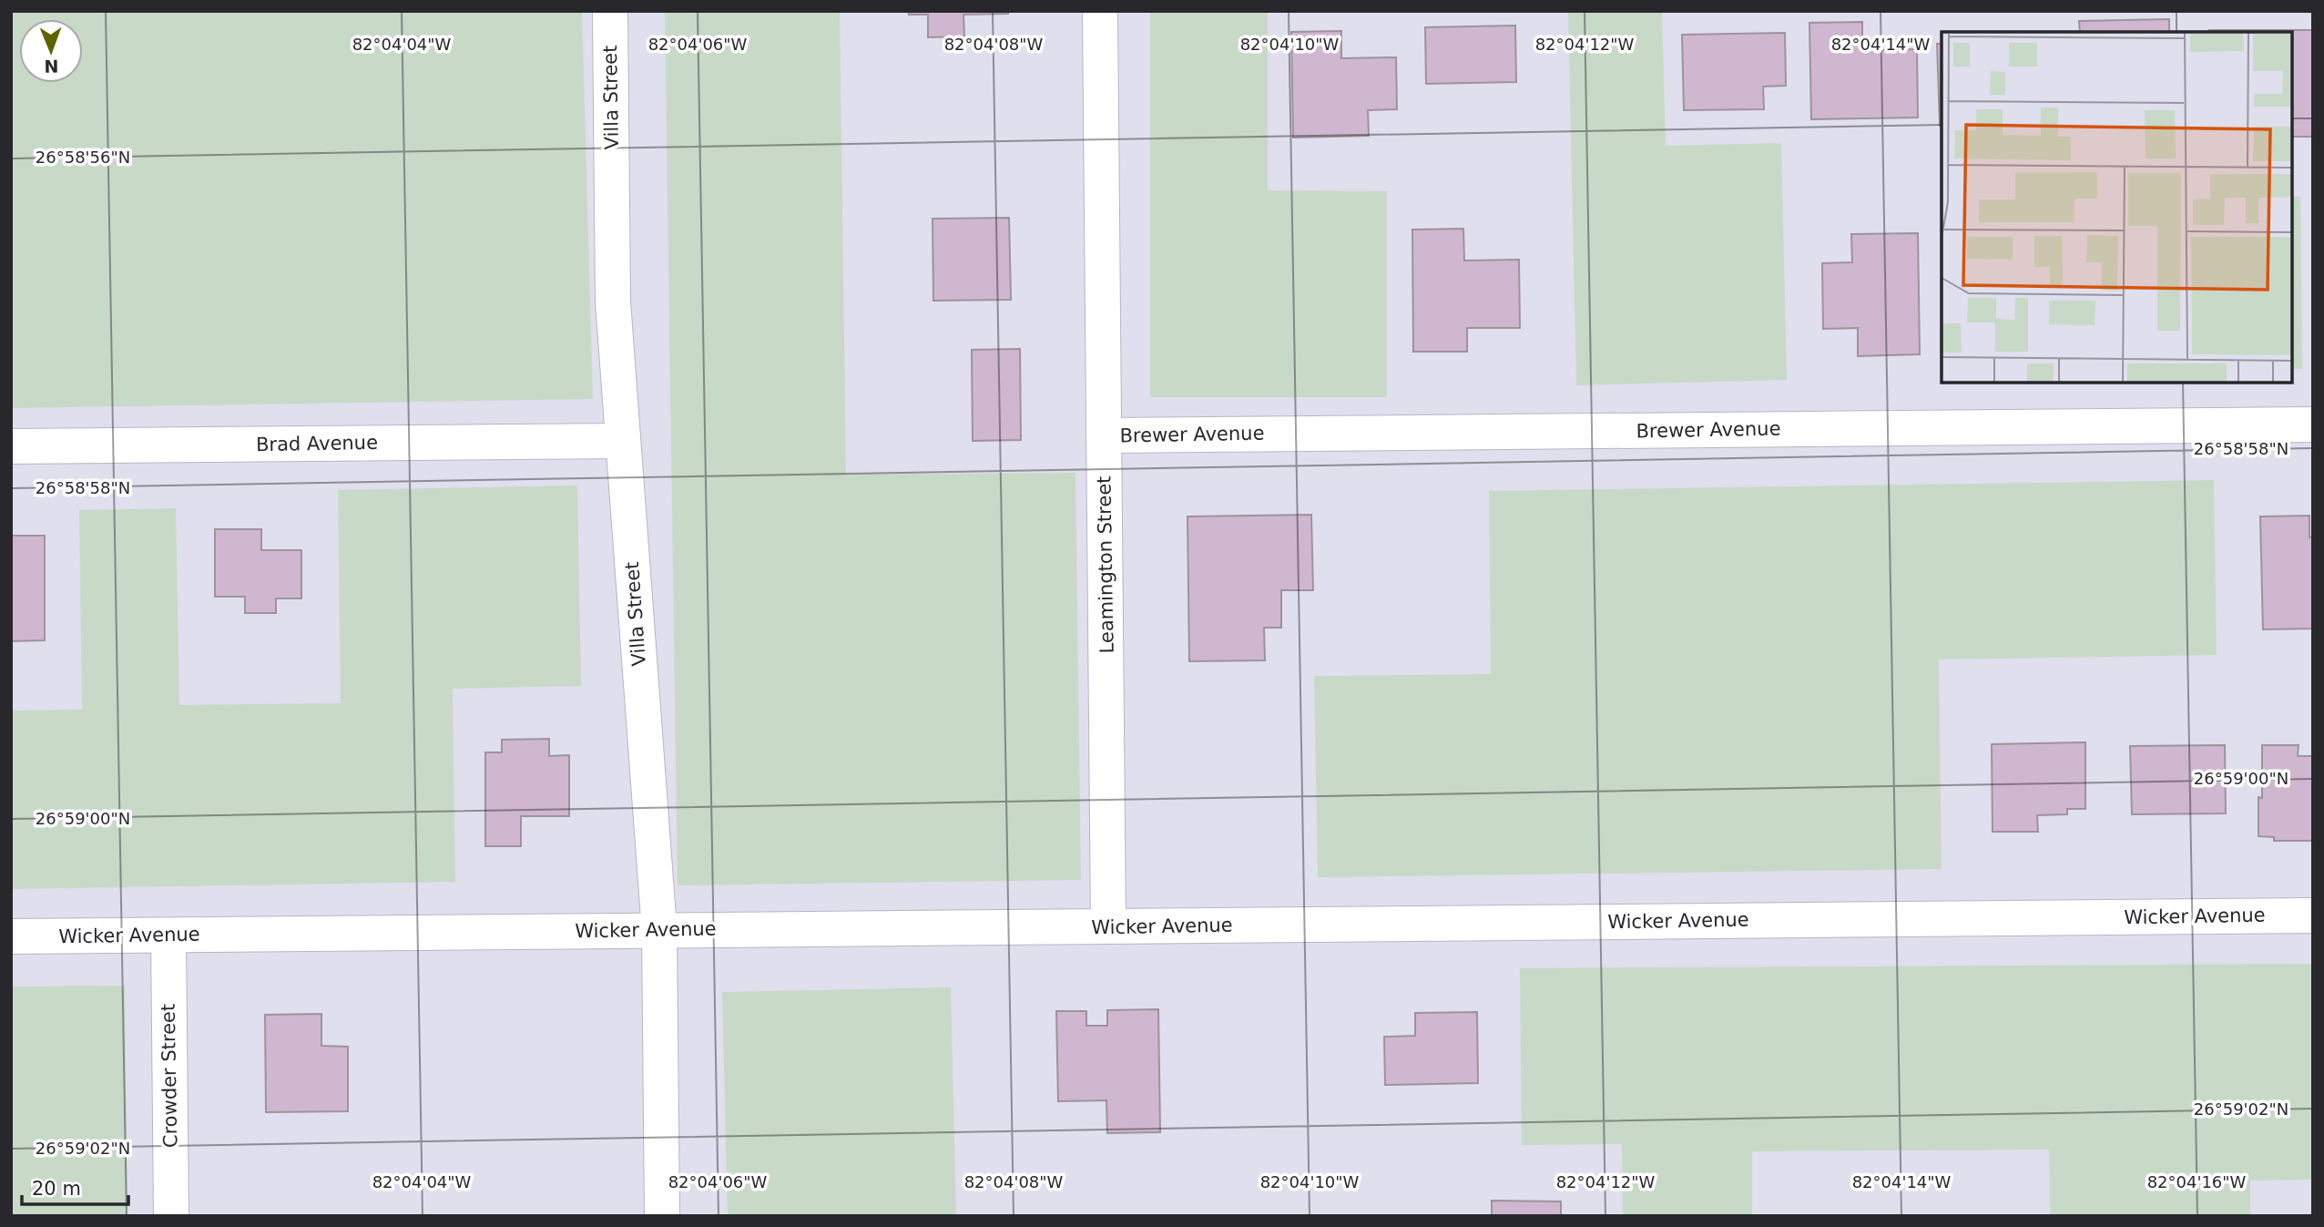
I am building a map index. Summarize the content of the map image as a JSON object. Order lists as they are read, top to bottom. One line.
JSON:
{"streets":{"street":["Villa Street","Brewer Avenue","Brad Avenue","Leamington Street","Wicker Avenue","Crowder Street"]},"crossings":[["Villa Street","Brad Avenue"],["Villa Street","Wicker Avenue"],["Brewer Avenue","Leamington Street"],["Leamington Street","Wicker Avenue"],["Wicker Avenue","Crowder Street"]],"scale_bar":"20 m","north":"bottom","coordinates":["82°04'04\"W","82°04'06\"W","82°04'08\"W","82°04'10\"W","82°04'12\"W","82°04'14\"W","26°58'56\"N","26°58'58\"N","26°59'00\"N","26°59'02\"N","82°04'16\"W"]}
